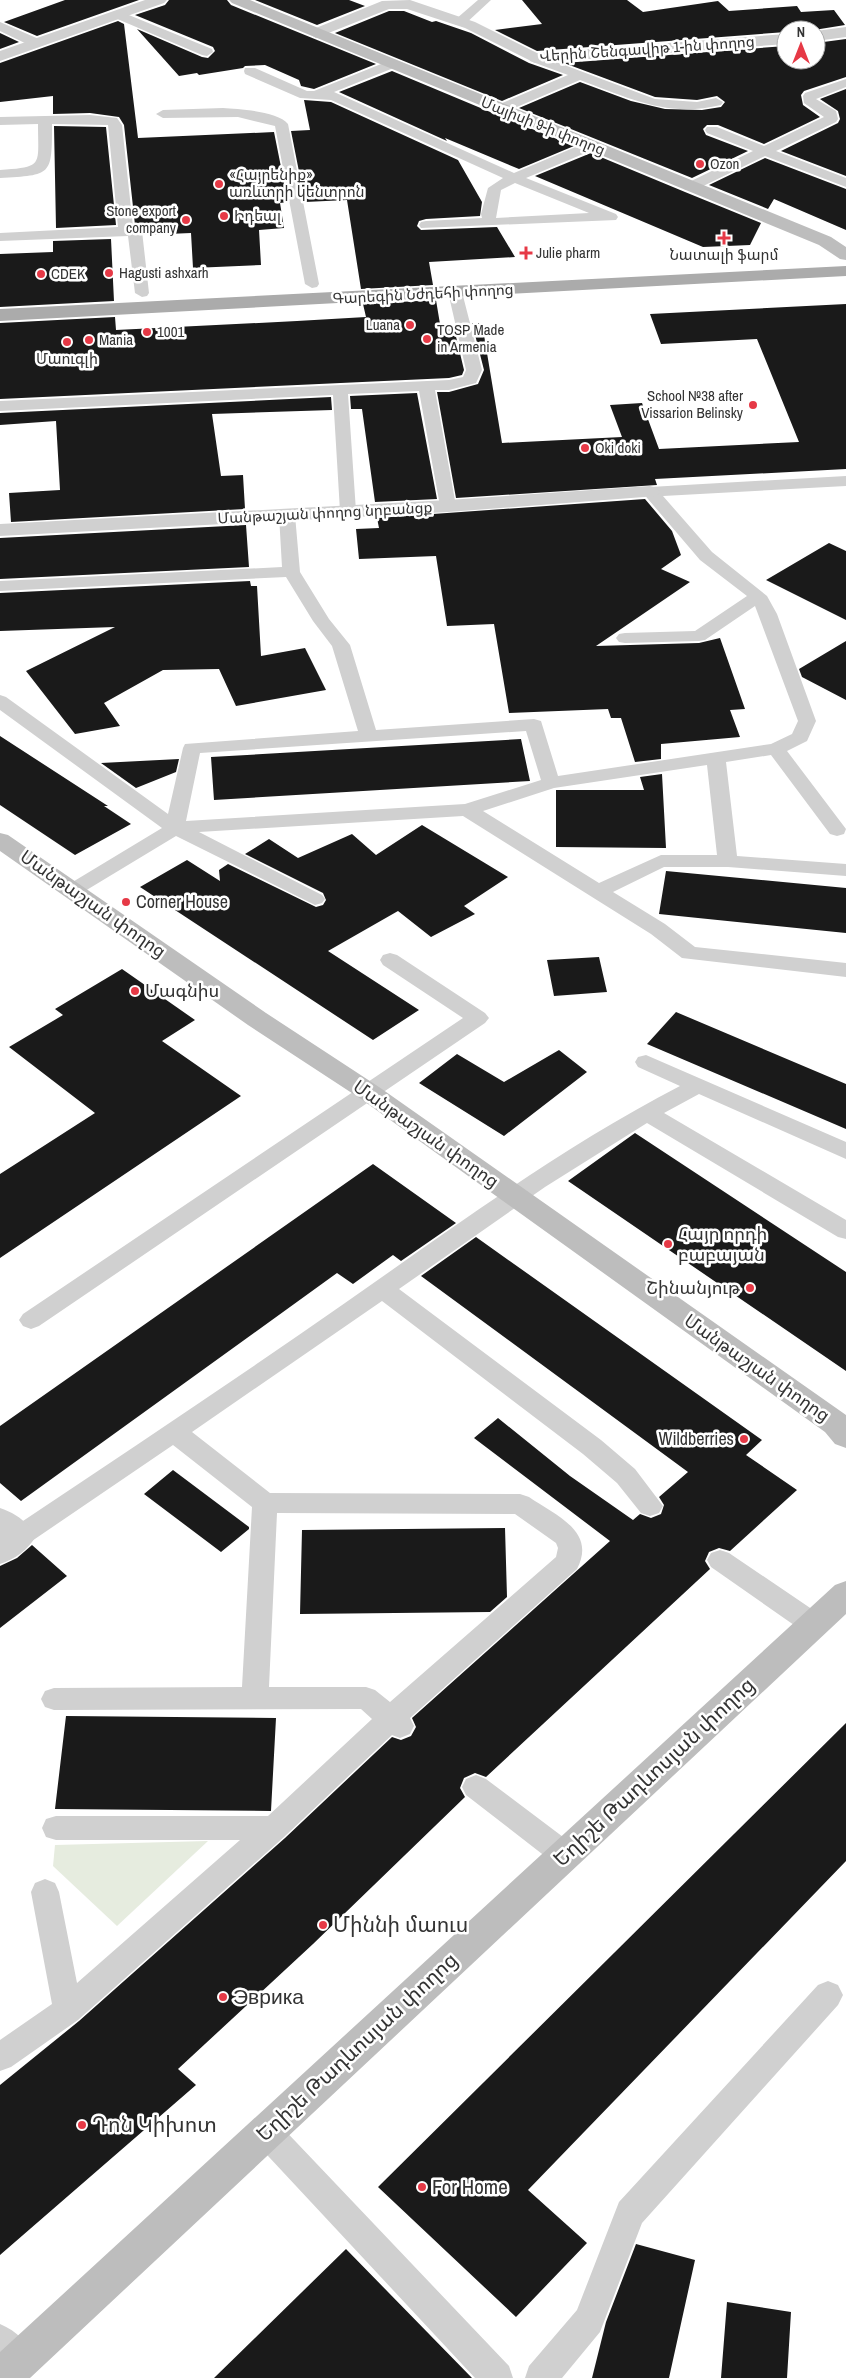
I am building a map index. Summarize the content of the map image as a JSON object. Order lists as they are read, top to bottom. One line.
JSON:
{"streets":{"main road":["Գարեգին Նժդեհի փողոց"],"street":["Վերին Շենգավիթ 1-ին փողոց","Մայիսի 9-ի փողոց","Մանթաշյան փողոց նրբանցք","Մանթաշյան փողոց","Եղիշե Թադևոսյան փողոց"]},"crossings":[["Վերին Շենգավիթ 1-ին փողոց","Մայիսի 9-ի փողոց"],["Մայիսի 9-ի փողոց","Գարեգին Նժդեհի փողոց"]],"places":{"other":["Ozon","«Հայրենիք» առևտրի կենտրոն","Իդեալ","Stone export company","Hagusti ashxarh","CDEK","Luana","1001","TOSP Made in Armenia","Mania","Մաուգլի","School №38 after Vissarion Belinsky","Oki doki","Corner House","Մագնիս","Հայր որդի բաբայան","Շինանյութ","Wildberries","Միննի մաուս","Эврика","Դոն Կիխոտ","For Home"],"health":["Նատալի ֆարմ","Julie pharm"]},"north":"top"}
